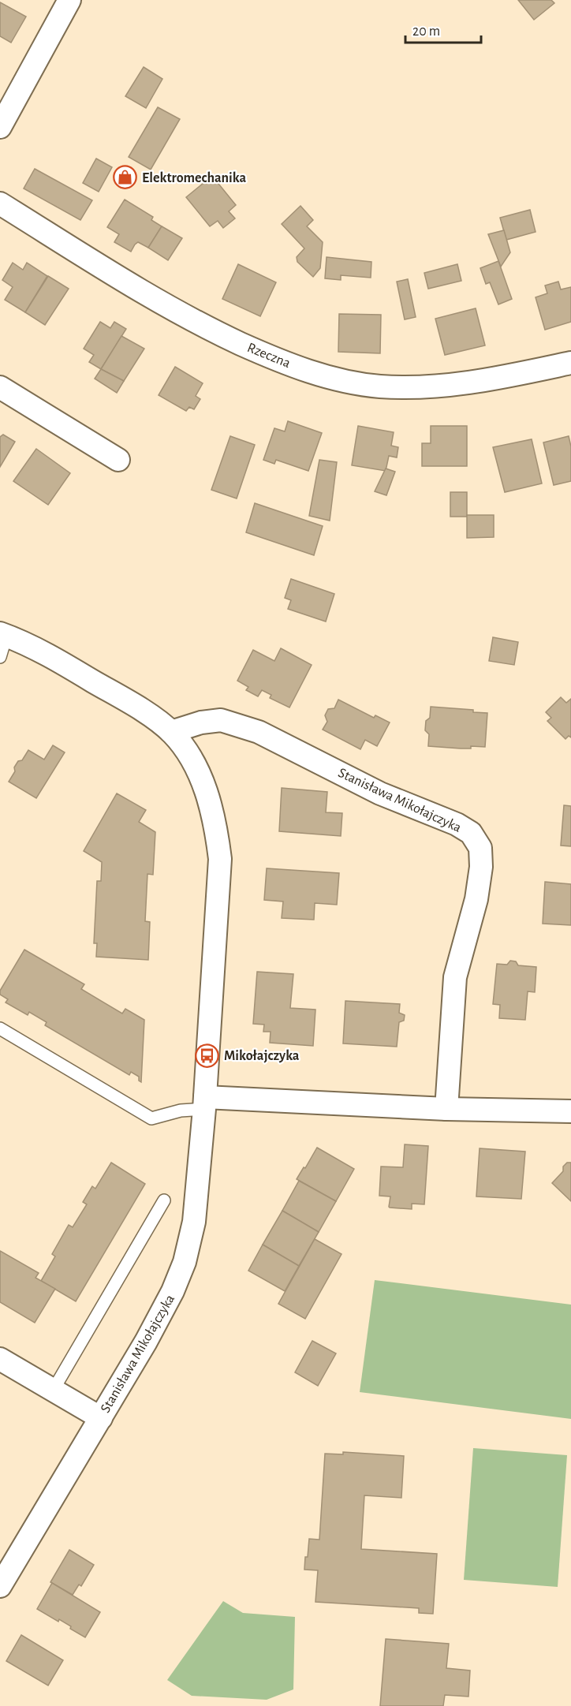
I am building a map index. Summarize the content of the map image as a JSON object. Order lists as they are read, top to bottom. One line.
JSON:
{"streets":{"street":["Rzeczna","Stanisława Mikołajczyka"]},"places":{"shop":["Elektromechanika"],"bus stop":["Mikołajczyka"]},"scale_bar":"20 m"}
